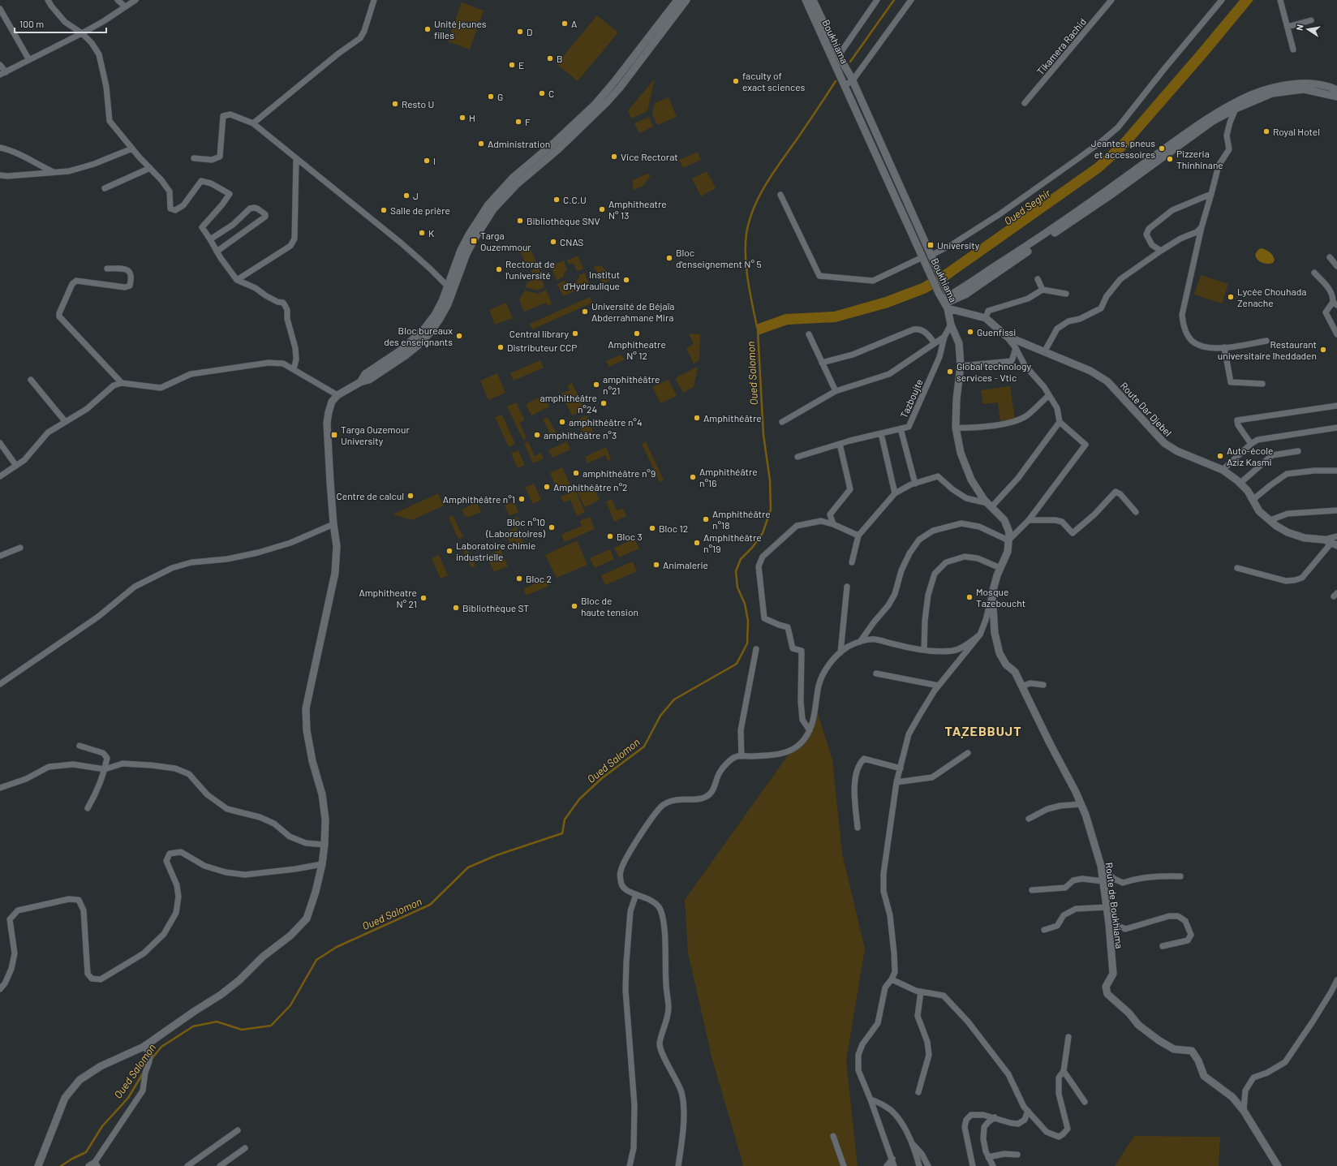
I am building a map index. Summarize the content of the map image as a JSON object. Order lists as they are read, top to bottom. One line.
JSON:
{"streets":{"street":["Boukhiama","Tikamera Rachid","Tazboujte","Route Dar Djebel","Route de Boukhiama"]},"crossings":[["Boukhiama","Tazboujte"],["Boukhiama","Route Dar Djebel"],["Boukhiama","Route de Boukhiama"]],"districts":["TAẒEBBUJT"],"water":["Oued Seghir","Oued Salomon"],"places":{"other":["A","Unité jeunes filles","D","B","E","faculty of exact sciences","C","G","Resto U","H","F","Royal Hotel","Administration","Jeantes, pneus et accessoires","Vice Rectorat","Pizzeria Thinhinane","I","J","C.C.U","Amphitheatre N° 13","Salle de prière","Bibliothèque SNV","K","CNAS","Bloc d'enseignement N° 5","Rectorat de l'université","Institut d'Hydraulique","Lycée Chouhada Zenache","Université de Béjaïa Abderrahmane Mira","Guenfissi","Central library","Amphitheatre N° 12","Bloc bureaux des enseignants","Distributeur CCP","Restaurant universitaire Iheddaden","Global technology services - Vtic","amphithéâtre n°21","amphithéâtre n°24","Amphithéâtre","amphithéâtre n°4","amphithéâtre n°3","Auto-école Aziz Kasmi","amphithéâtre n°9","Amphithéâtre n°16","Amphithéâtre n°2","Centre de calcul","Amphithéâtre n°1","Amphithéâtre n°18","Bloc n°10 (Laboratoires)","Bloc 12","Bloc 3","Amphithéâtre n°19","Laboratoire chimie industrielle","Animalerie","Bloc 2","Mosque Tazeboucht","Amphitheatre N° 21","Bloc de haute tension","Bibliothèque ST"],"transit":["Targa Ouzemmour","University","Targa Ouzemour University"]},"scale_bar":"100 m","north":"left"}
